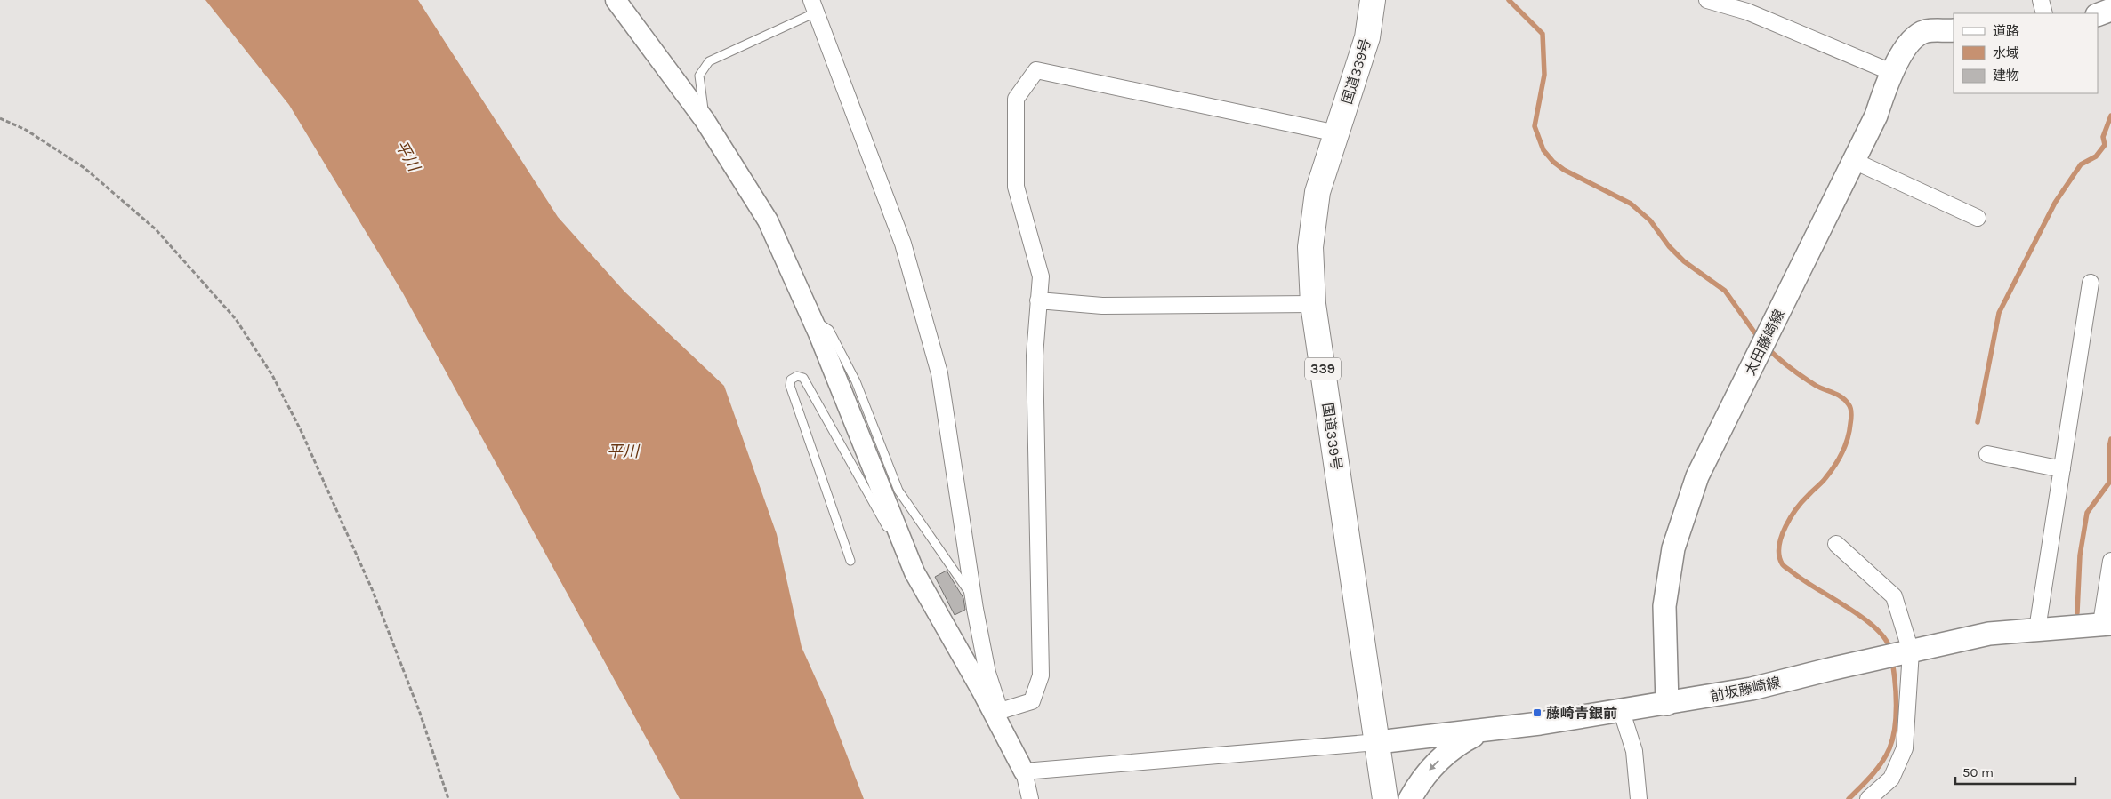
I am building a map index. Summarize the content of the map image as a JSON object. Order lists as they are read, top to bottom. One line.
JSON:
{"streets":{"highway":["国道339号","339"],"main road":["太田藤崎線","前坂藤崎線"]},"crossings":[["国道339号","前坂藤崎線"],["太田藤崎線","前坂藤崎線"]],"water":["平川"],"places":{"transit":["藤崎青銀前"]},"legend":["道路","水域","建物"],"scale_bar":"50 m"}
